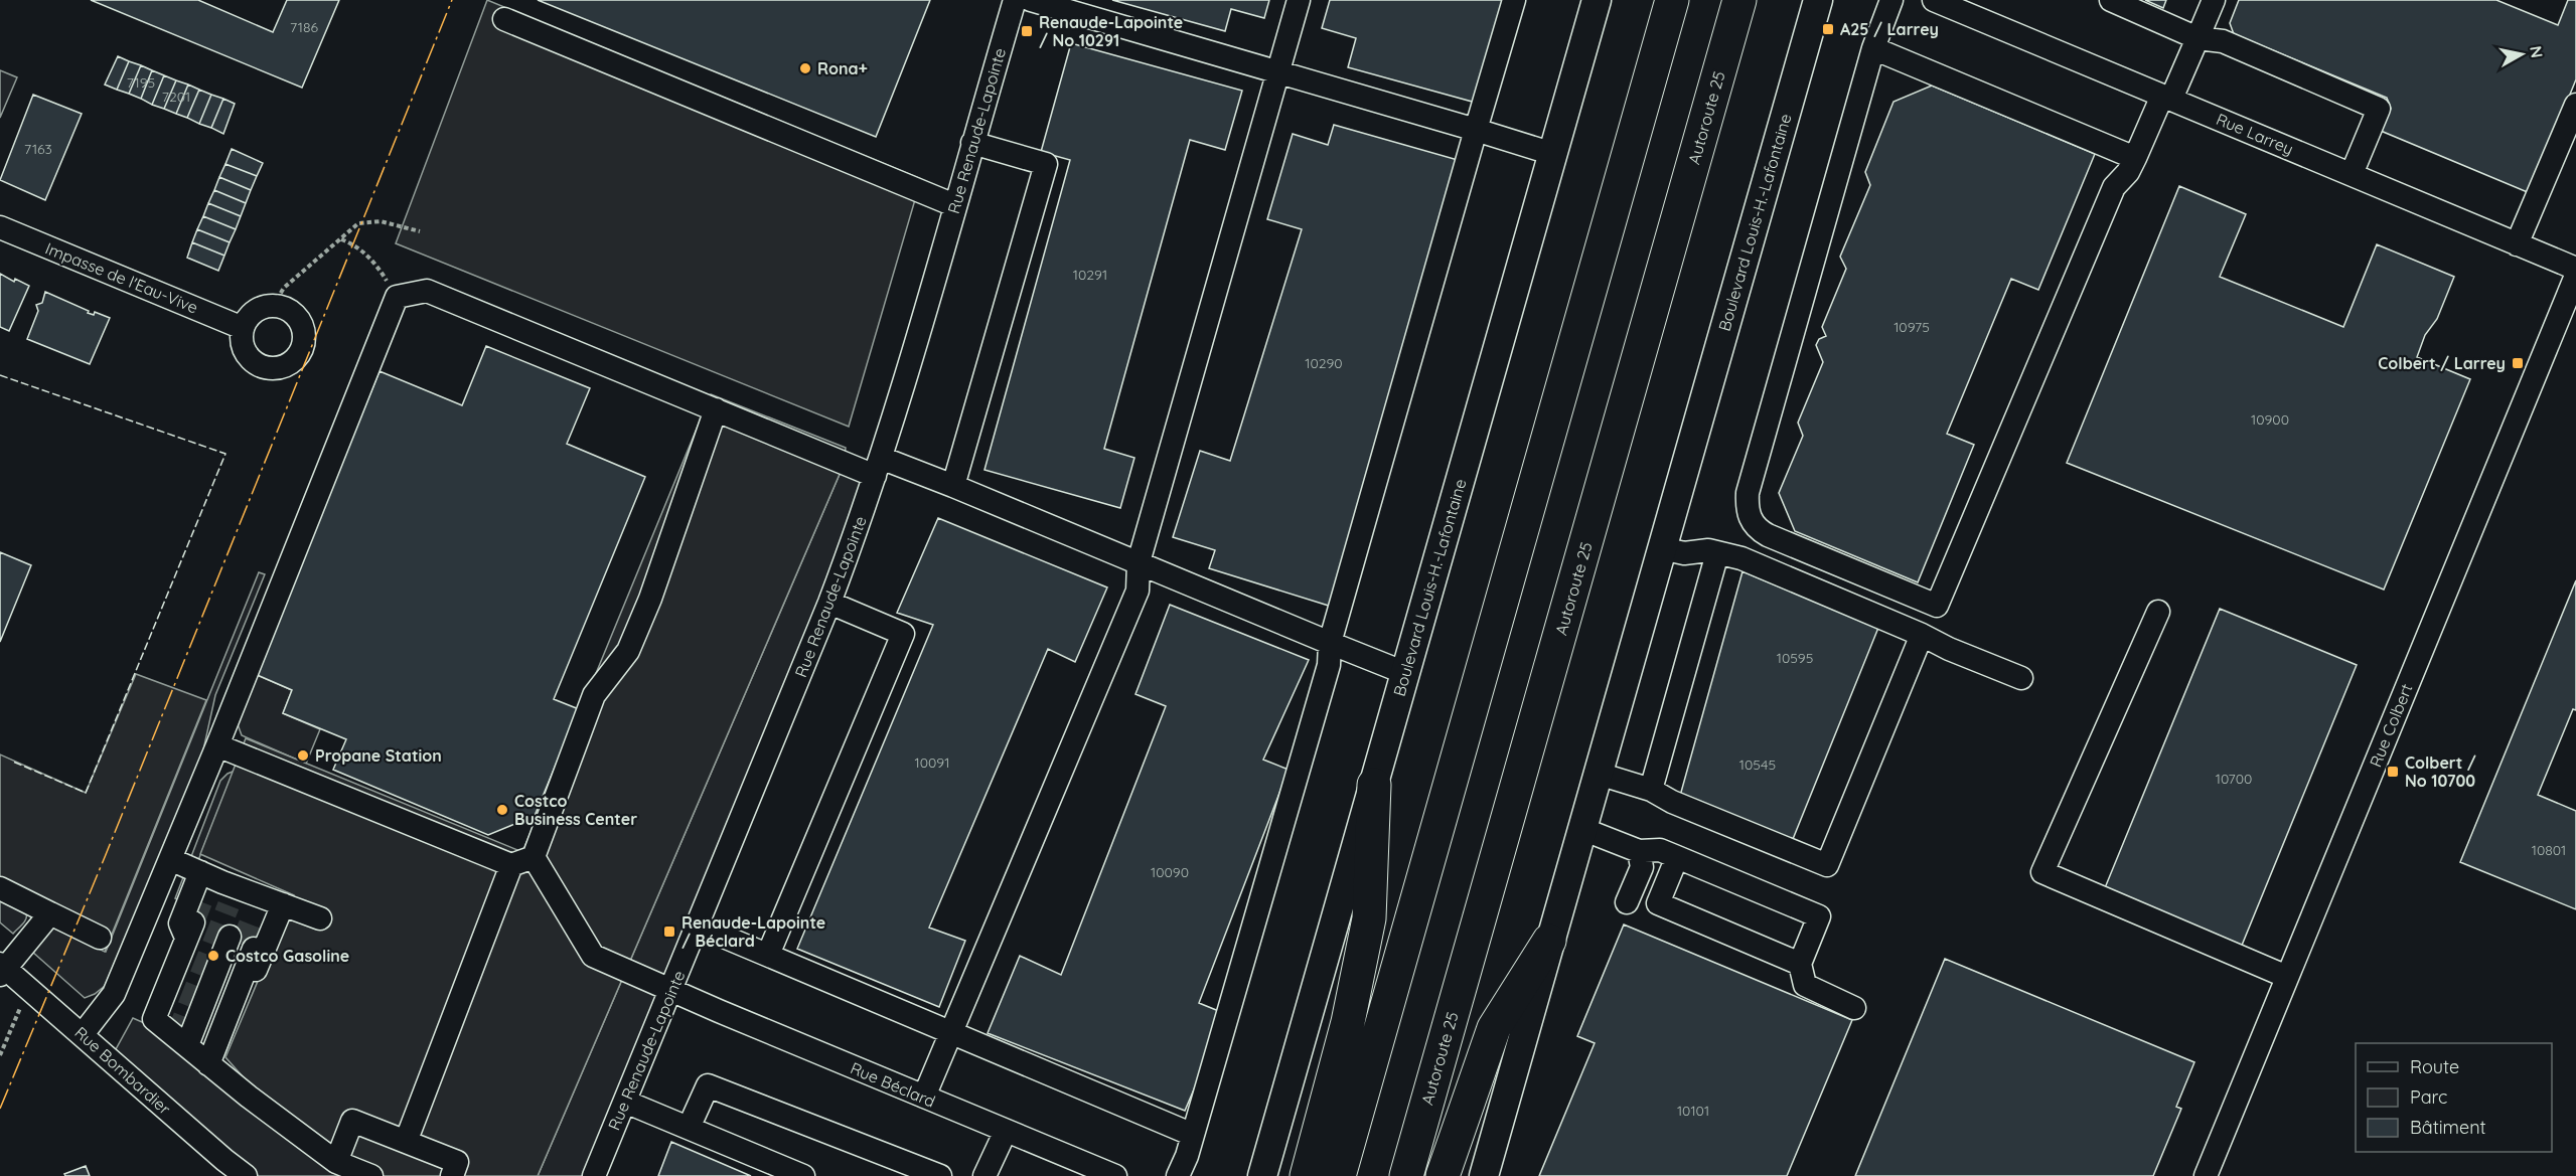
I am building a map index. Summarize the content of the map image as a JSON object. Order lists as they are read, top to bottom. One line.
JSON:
{"streets":{"highway":["Autoroute 25"],"main road":["Boulevard Louis-H.-Lafontaine"],"street":["Rue Renaude-Lapointe","Rue Larrey","Impasse de l'Eau-Vive","Rue Colbert","Rue Bombardier","Rue Béclard"]},"crossings":[["Rue Renaude-Lapointe","Rue Béclard"]],"places":{"transit":["A25 / Larrey","Renaude-Lapointe / No 10291","Colbert / Larrey","Colbert / No 10700","Renaude-Lapointe / Béclard"],"other":["Rona+","Propane Station","Costco Business Center","Costco Gasoline"]},"house_numbers":["7186","7195","7201","7163","10291","10975","10290","10900","10595","10091","10545","10700","10801","10090","10101"],"legend":["Route","Parc","Bâtiment"],"north":"right"}
